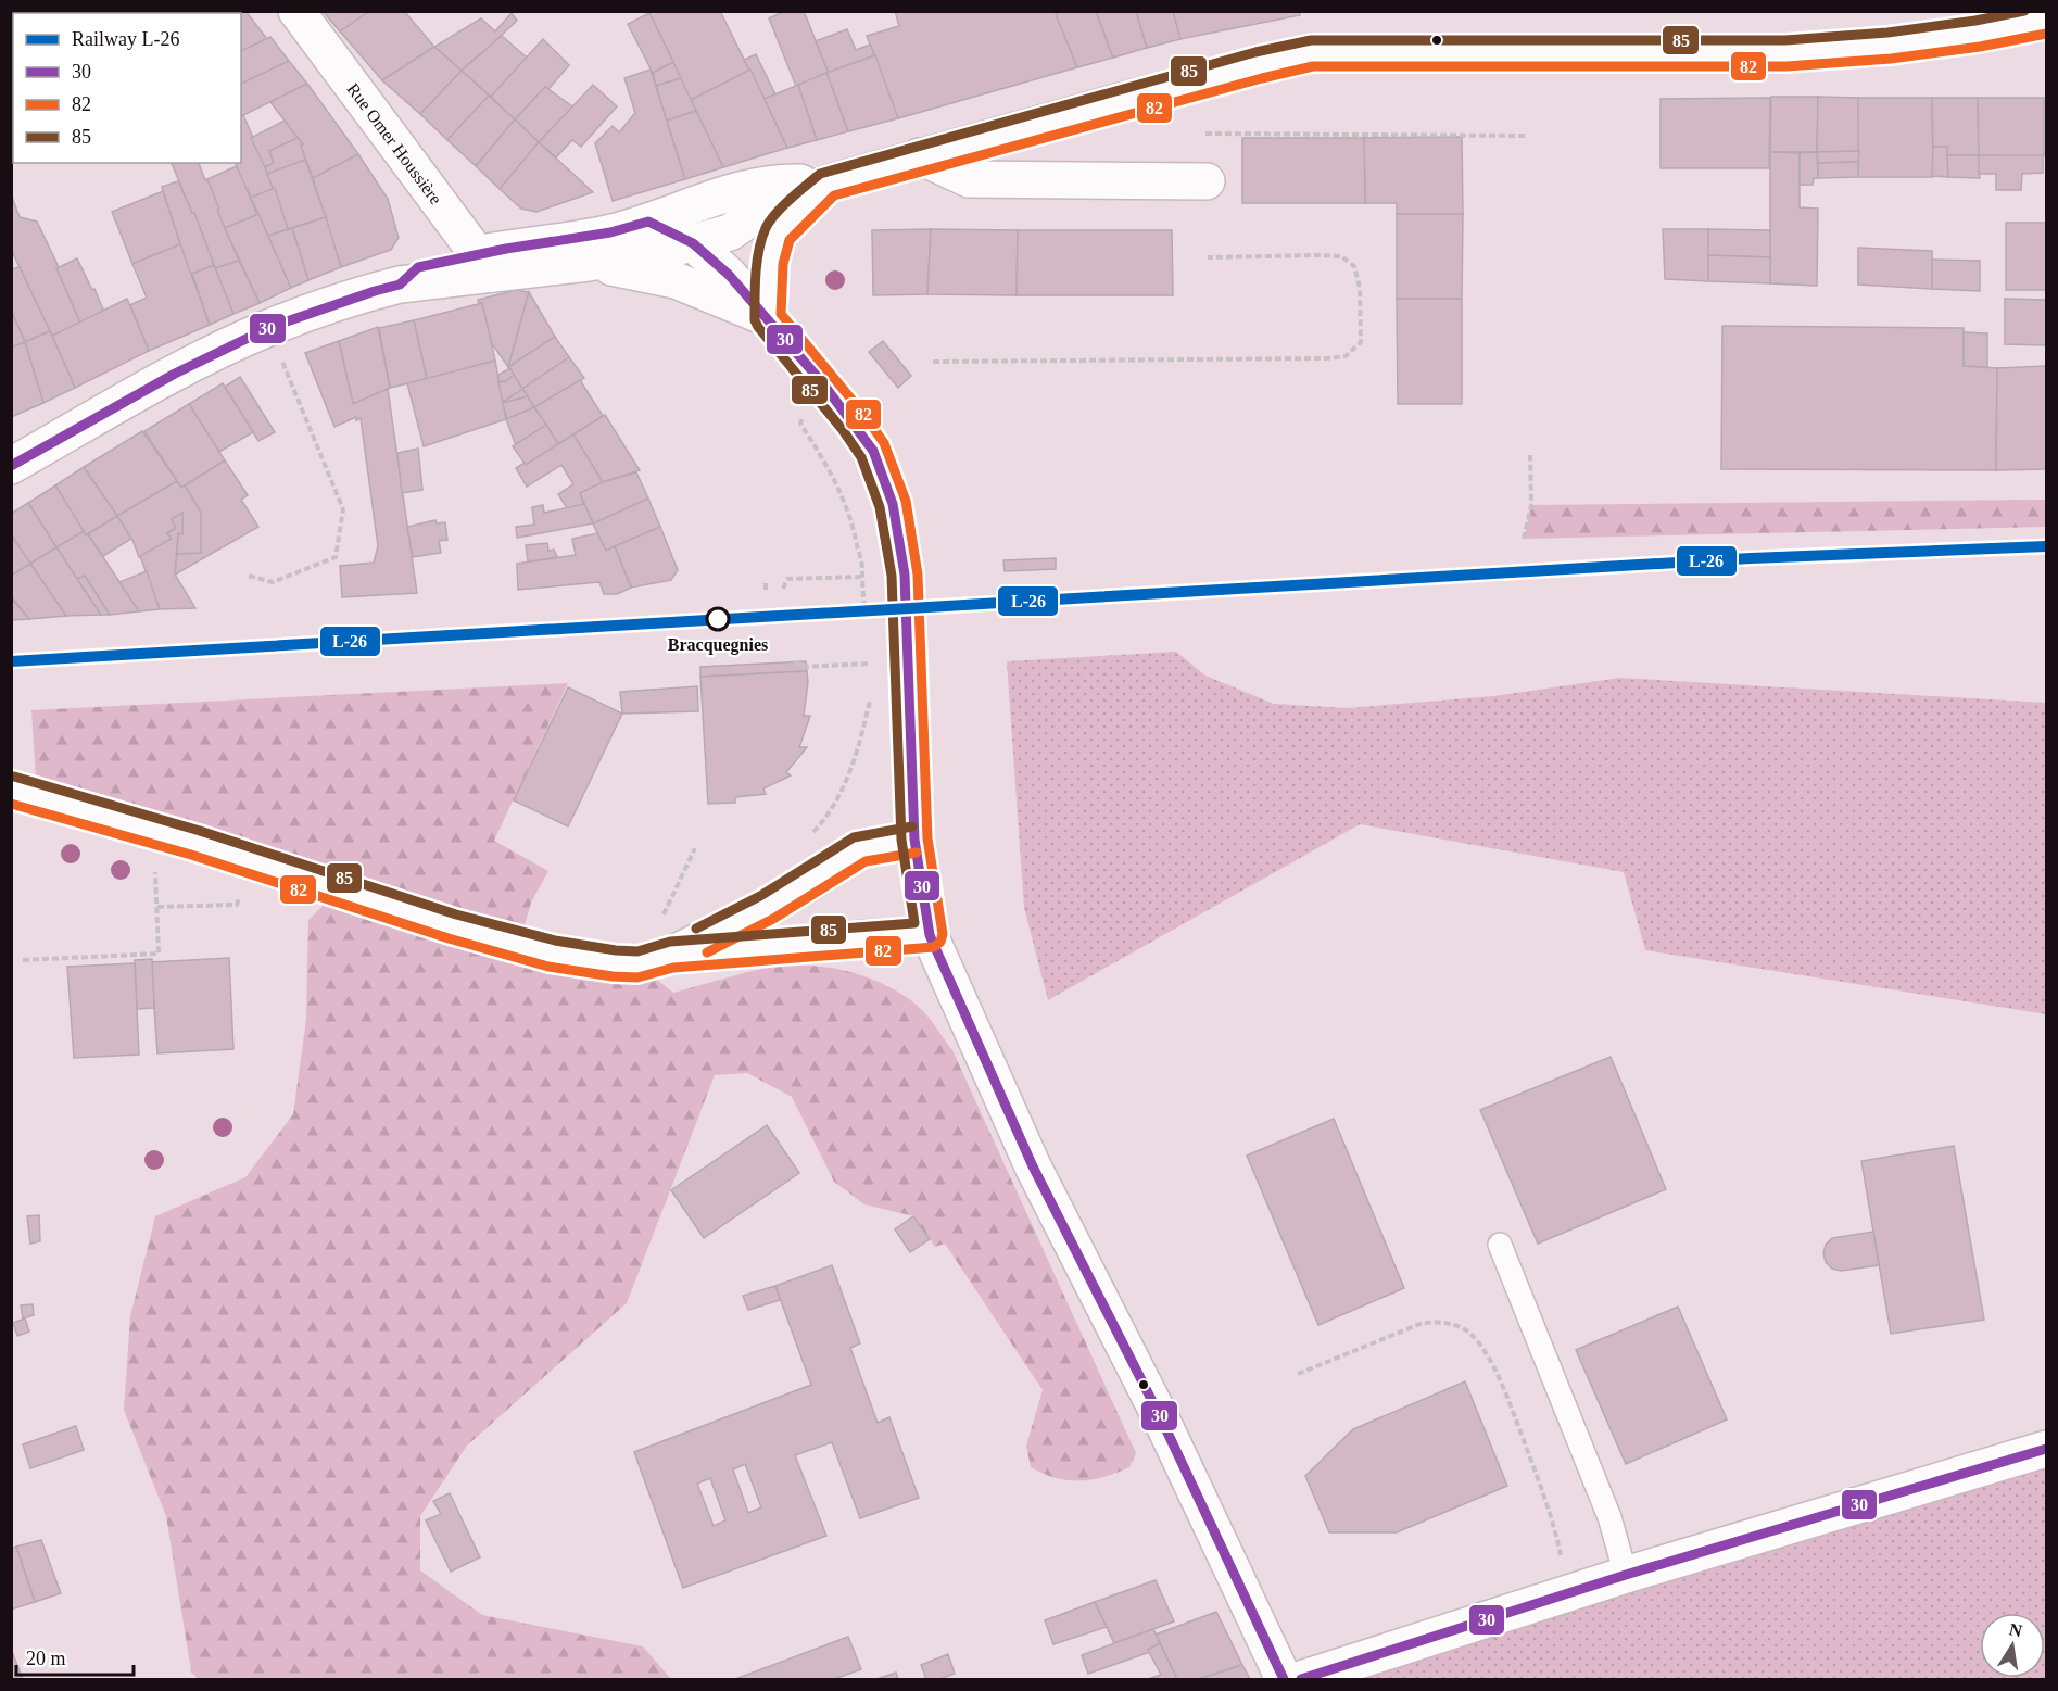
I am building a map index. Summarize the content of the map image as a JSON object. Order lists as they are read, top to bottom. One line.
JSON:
{"streets":{"street":["Rue Omer Houssière"]},"places":["Bracquegnies"],"lines":["transit line 85","transit line 82","transit line 30","rail line L-26"],"legend":["Railway L-26","30","82","85"],"scale_bar":"20 m","north":"top"}
